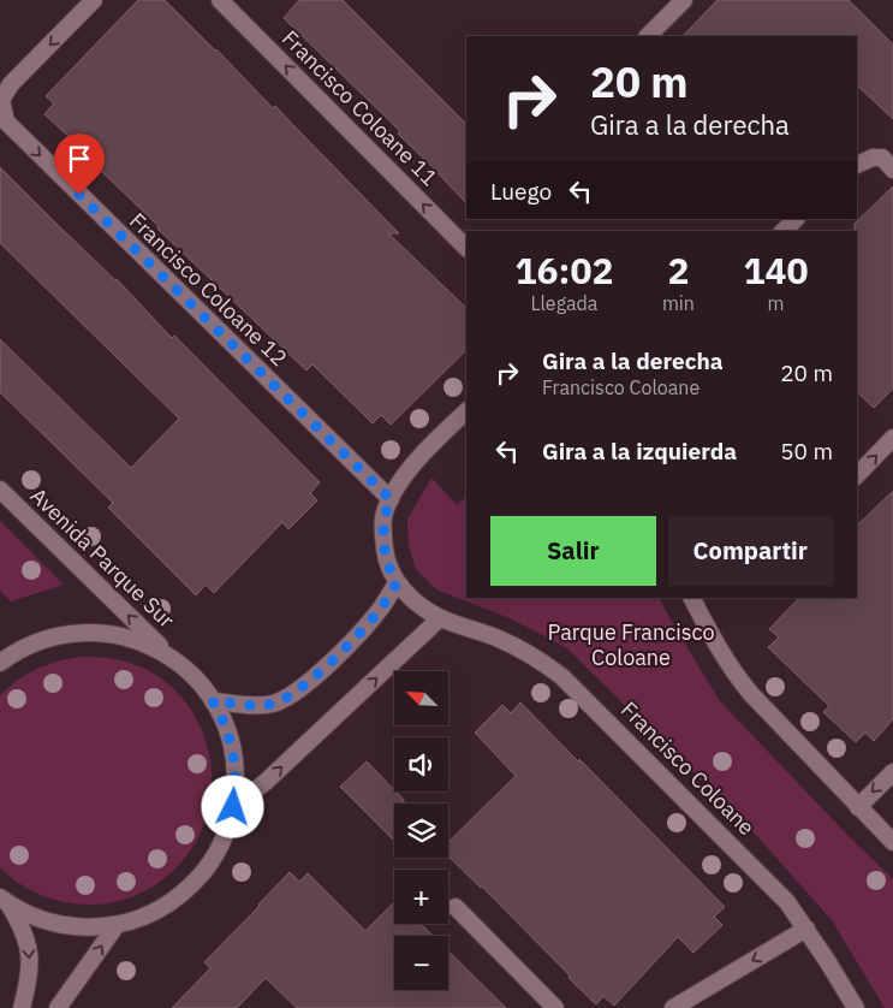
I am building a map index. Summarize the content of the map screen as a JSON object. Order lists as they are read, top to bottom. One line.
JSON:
{"streets":{"street":["Francisco Coloane 11","Francisco Coloane 12","Avenida Parque Sur","Francisco Coloane"]},"crossings":[["Francisco Coloane 12","Francisco Coloane"]],"one_way":["Francisco Coloane 11","Francisco Coloane 12","Avenida Parque Sur"],"parks":["Parque Francisco Coloane"],"north":"top left","page":{"turn":["20 m","Gira a la derecha"],"then":"Luego","eta":["16:02","Llegada","2","min","140","m"],"list":[{"name":"Gira a la derecha","note":"Francisco Coloane","value":"20 m"},{"name":"Gira a la izquierda","value":"50 m"}],"buttons":["Salir","Compartir"],"map_buttons":["+","−"]}}
